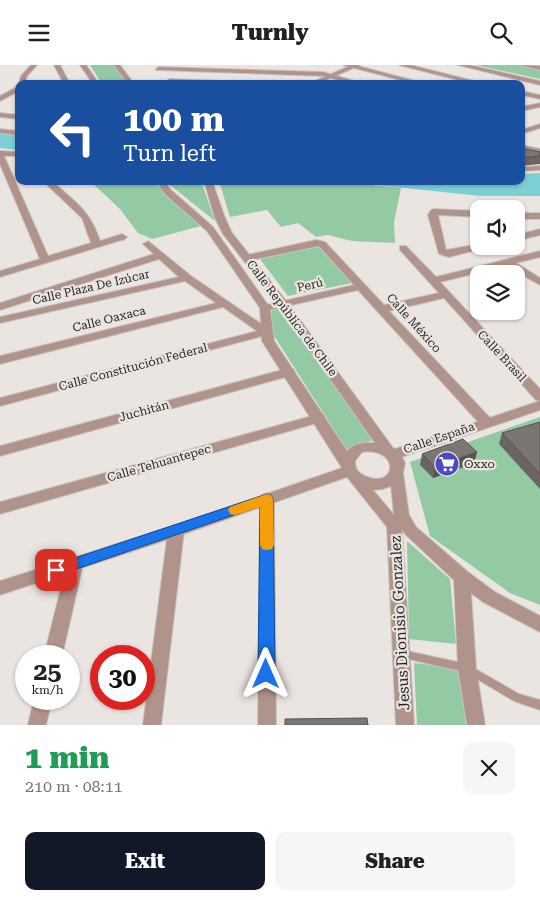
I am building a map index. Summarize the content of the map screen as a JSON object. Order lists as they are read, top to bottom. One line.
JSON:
{"streets":{"street":["Perú","Calle Plaza De Izúcar","Calle República de Chile","Calle Oaxaca","Calle México","Calle Brasil","Calle Constitución Federal","Juchitán","Calle España","Calle Tehuantepec","Jesus Dionisio Gonzalez"]},"crossings":[["Perú","Calle República de Chile"],["Perú","Calle México"],["Calle República de Chile","Calle México"],["Calle República de Chile","Calle Constitución Federal"],["Calle República de Chile","Juchitán"],["Calle República de Chile","Calle España"],["Calle República de Chile","Calle Tehuantepec"],["Calle República de Chile","Jesus Dionisio Gonzalez"],["Calle México","Calle España"],["Calle España","Jesus Dionisio Gonzalez"]],"places":{"supermarket":["Oxxo"]},"page":{"header":"Turnly","turn":["100 m","Turn left"],"speed":"25 km/h","limit":"30","heading":["1 min","210 m · 08:11"],"buttons":["Exit","Share"]}}
